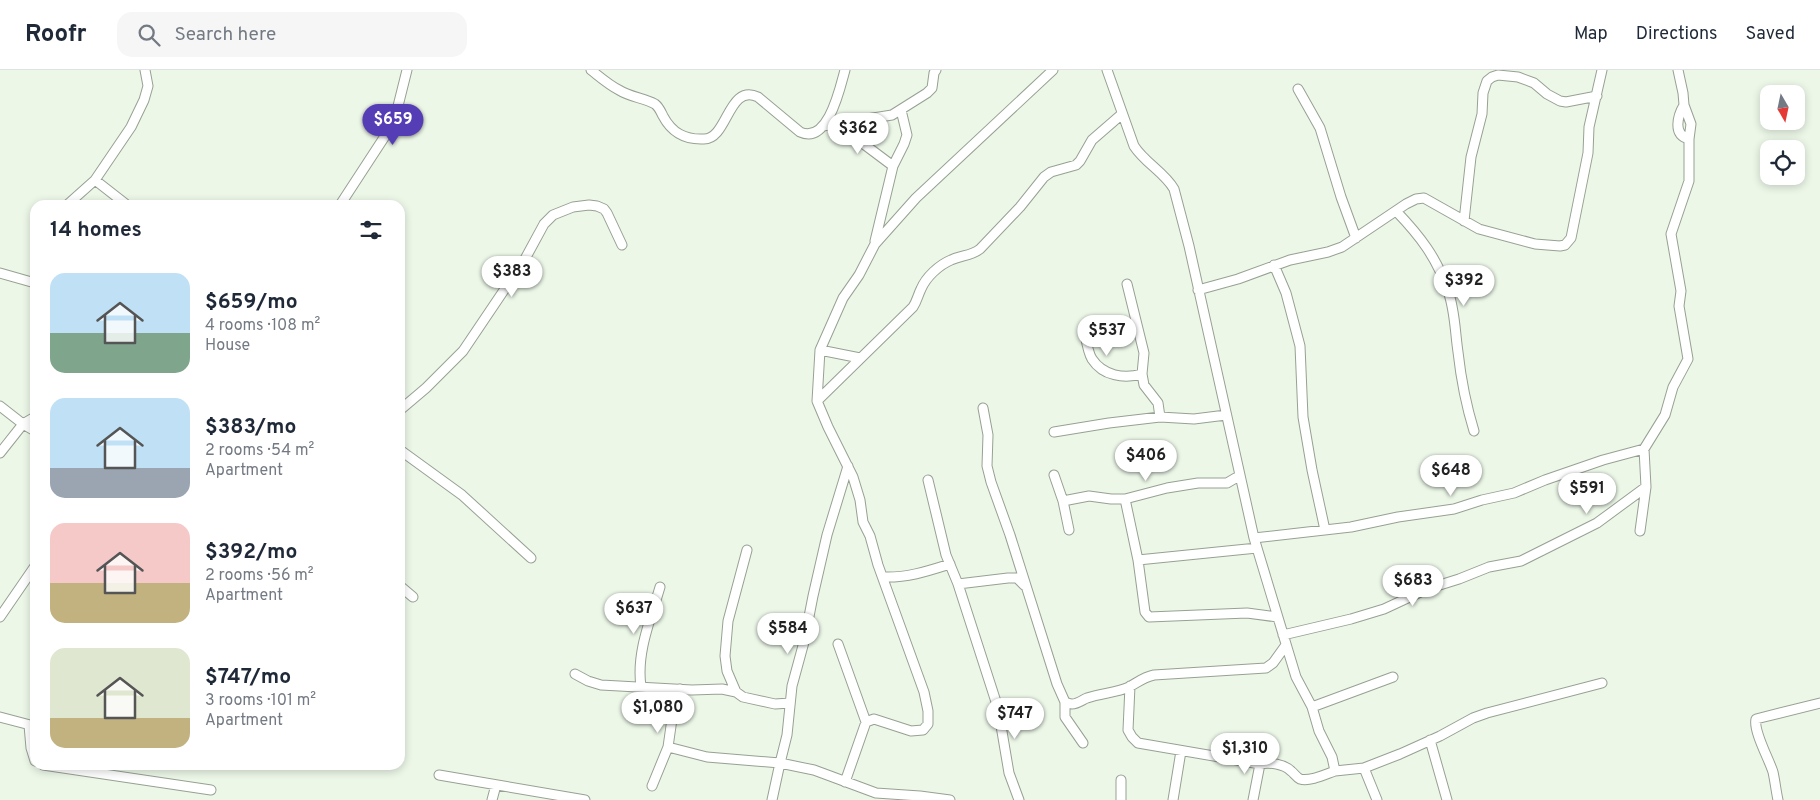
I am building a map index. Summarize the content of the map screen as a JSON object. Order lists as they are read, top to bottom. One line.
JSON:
{"north":"bottom","page":{"header":"Roofr","search":"Search here","nav":["Map","Directions","Saved"],"price":["$659","$362","$383","$392","$537","$406","$648","$591","$683","$637","$584","$1,080","$747","$1,310"],"heading":"14 homes","list":[{"name":"$659/mo","note":"4 rooms · 108 m² · House"},{"name":"$383/mo","note":"2 rooms · 54 m² · Apartment"},{"name":"$392/mo","note":"2 rooms · 56 m² · Apartment"},{"name":"$747/mo","note":"3 rooms · 101 m² · Apartment"}]}}
